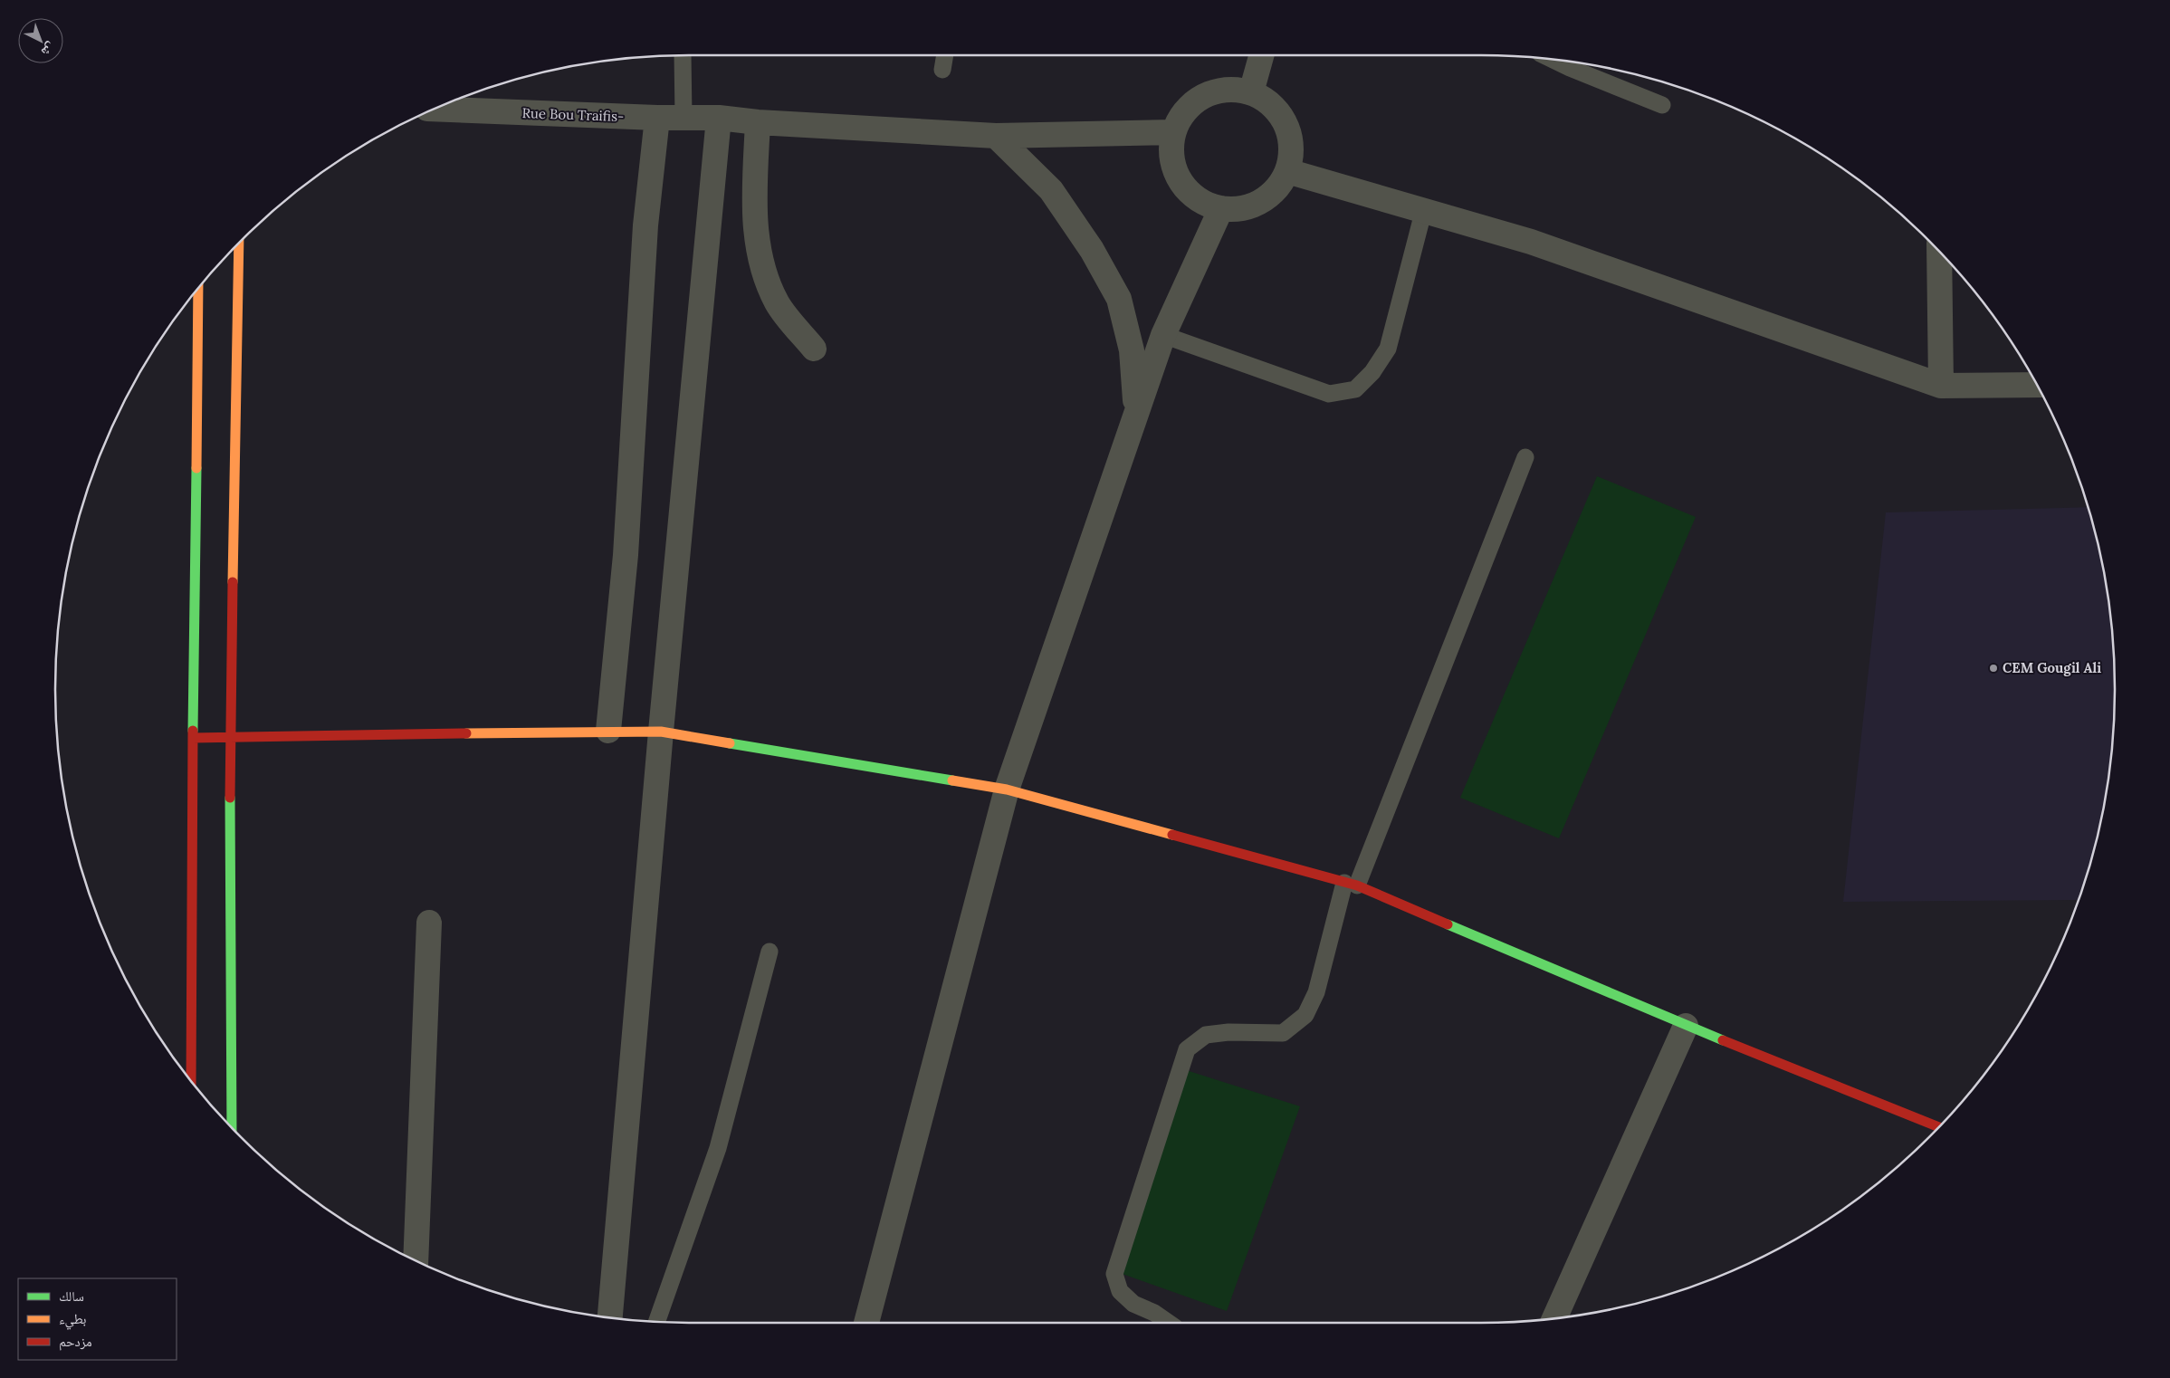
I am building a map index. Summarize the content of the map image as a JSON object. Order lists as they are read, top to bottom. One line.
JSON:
{"streets":{"street":["Rue Bou Traifis-"]},"places":["CEM Gougil Ali"],"legend":["سالك","بطيء","مزدحم"],"north":"bottom right"}
